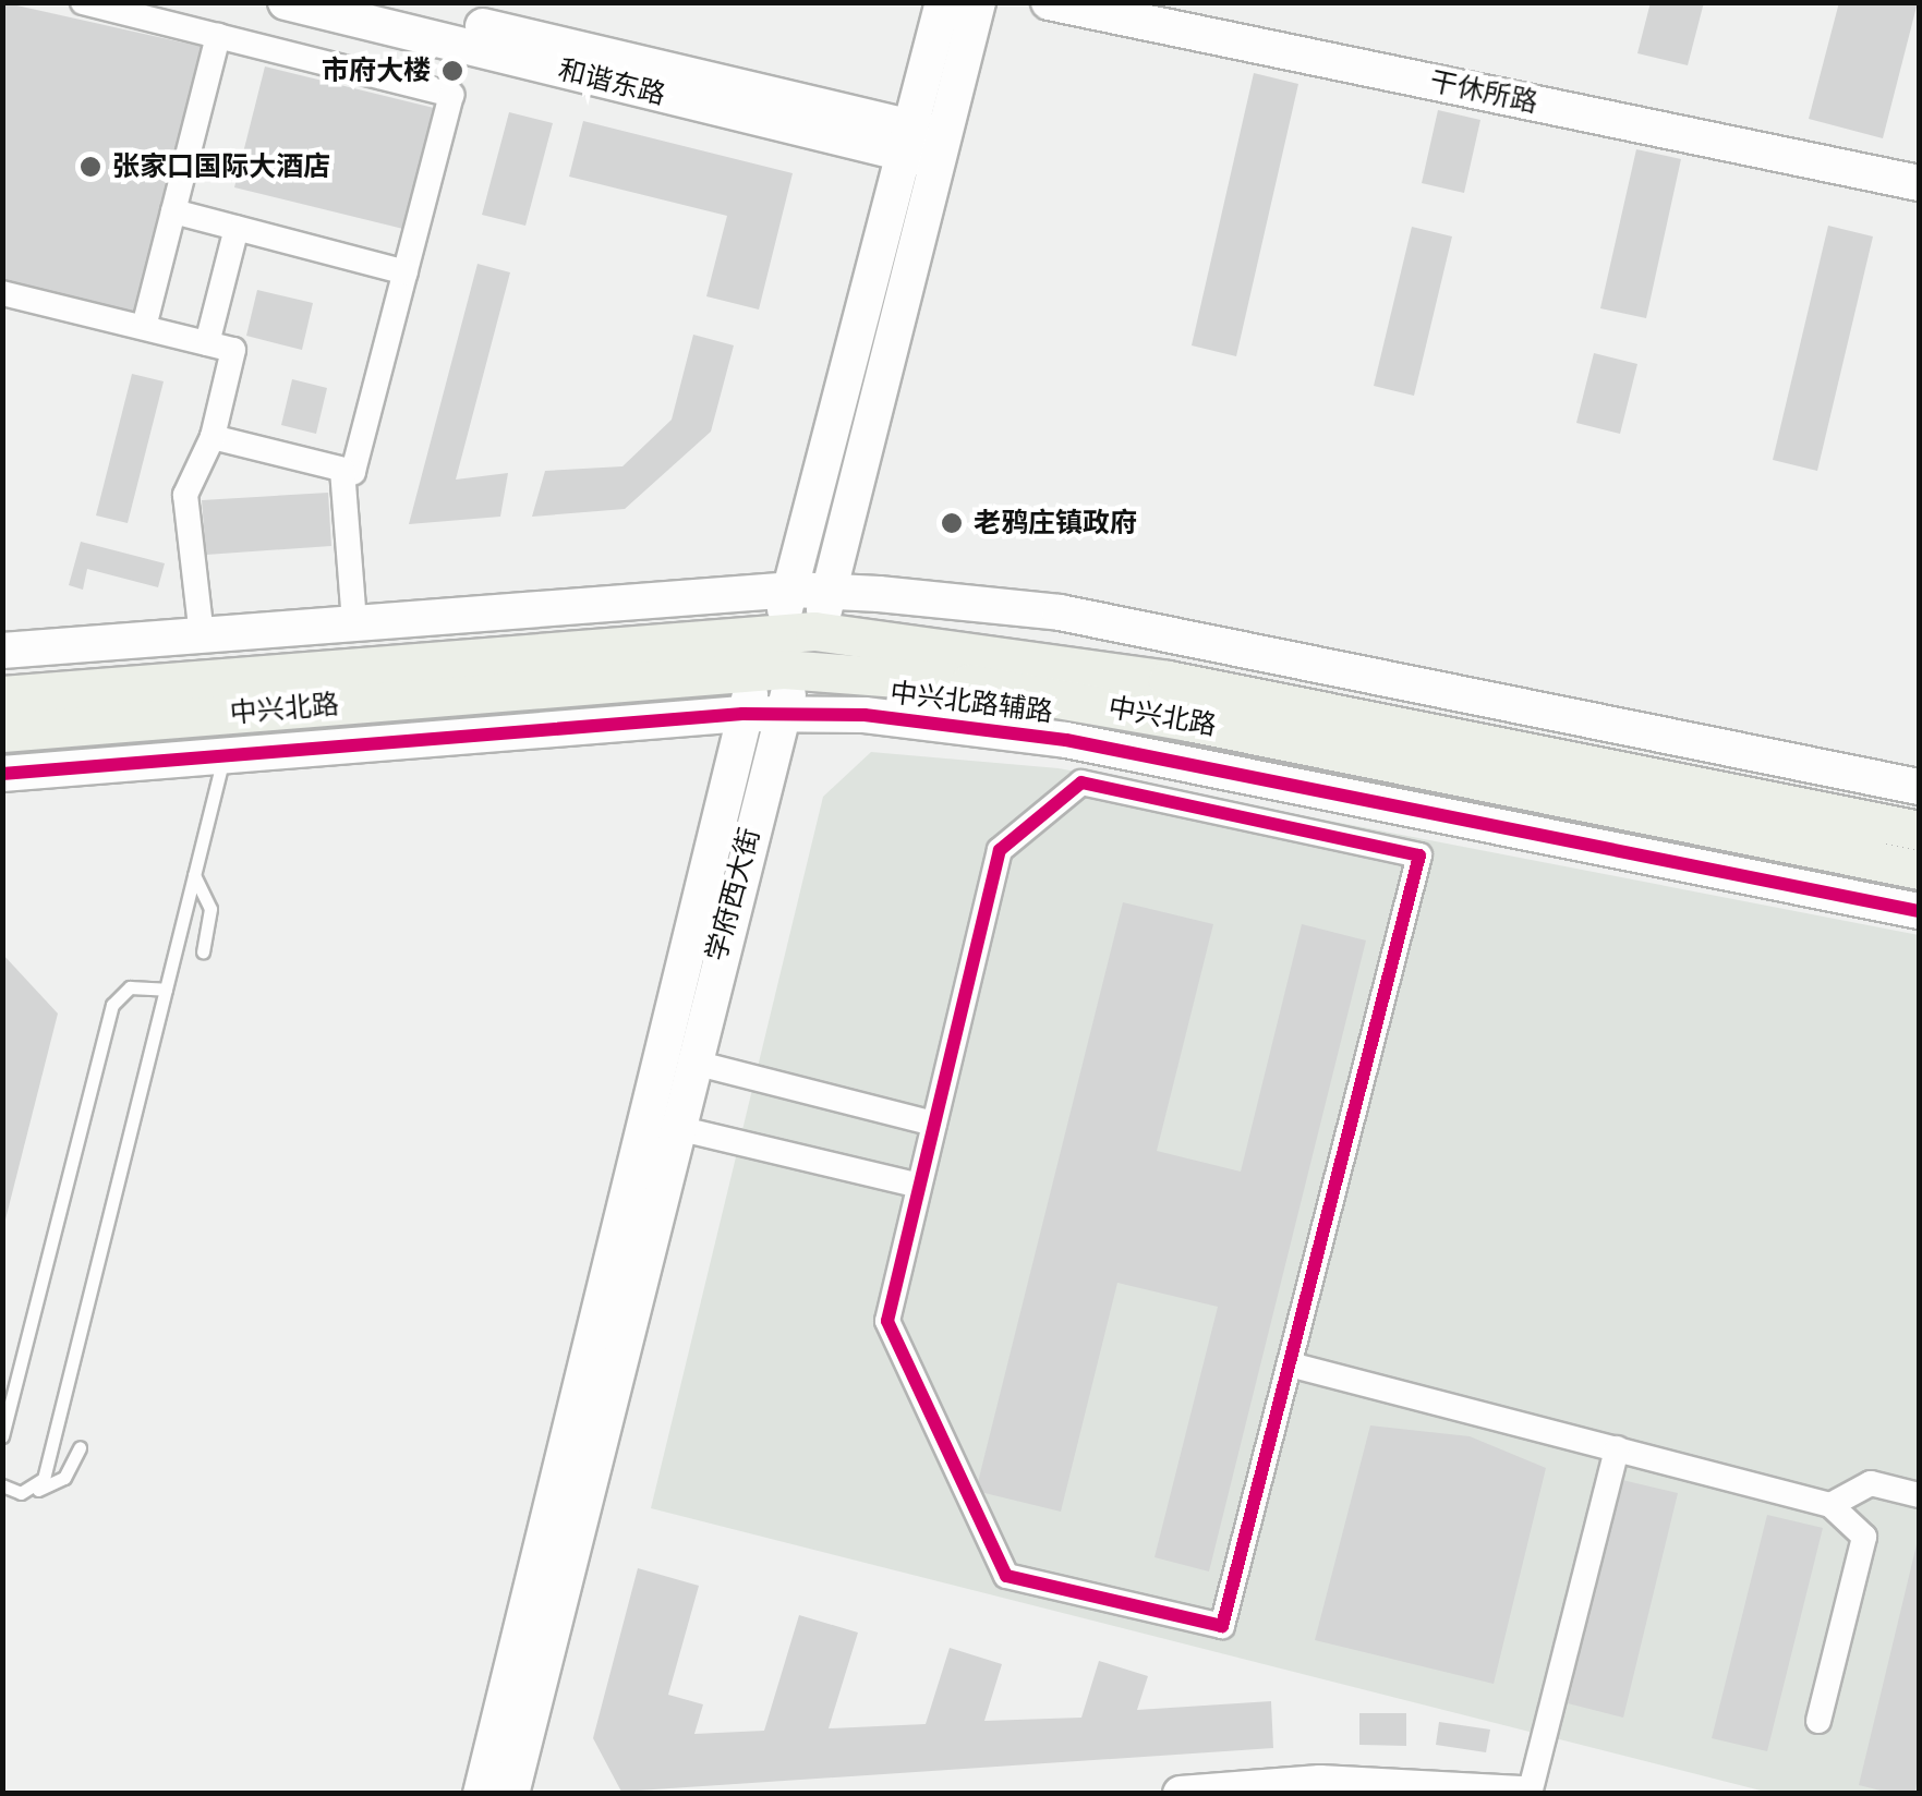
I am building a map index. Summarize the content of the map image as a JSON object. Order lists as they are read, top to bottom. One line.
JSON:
{"streets":{"main road":["中兴北路"],"street":["和谐东路","干休所路","中兴北路辅路","学府西大街"]},"crossings":[["和谐东路","学府西大街"],["中兴北路辅路","学府西大街"],["中兴北路","学府西大街"]],"places":["市府大楼","张家口国际大酒店","老鸦庄镇政府"]}
